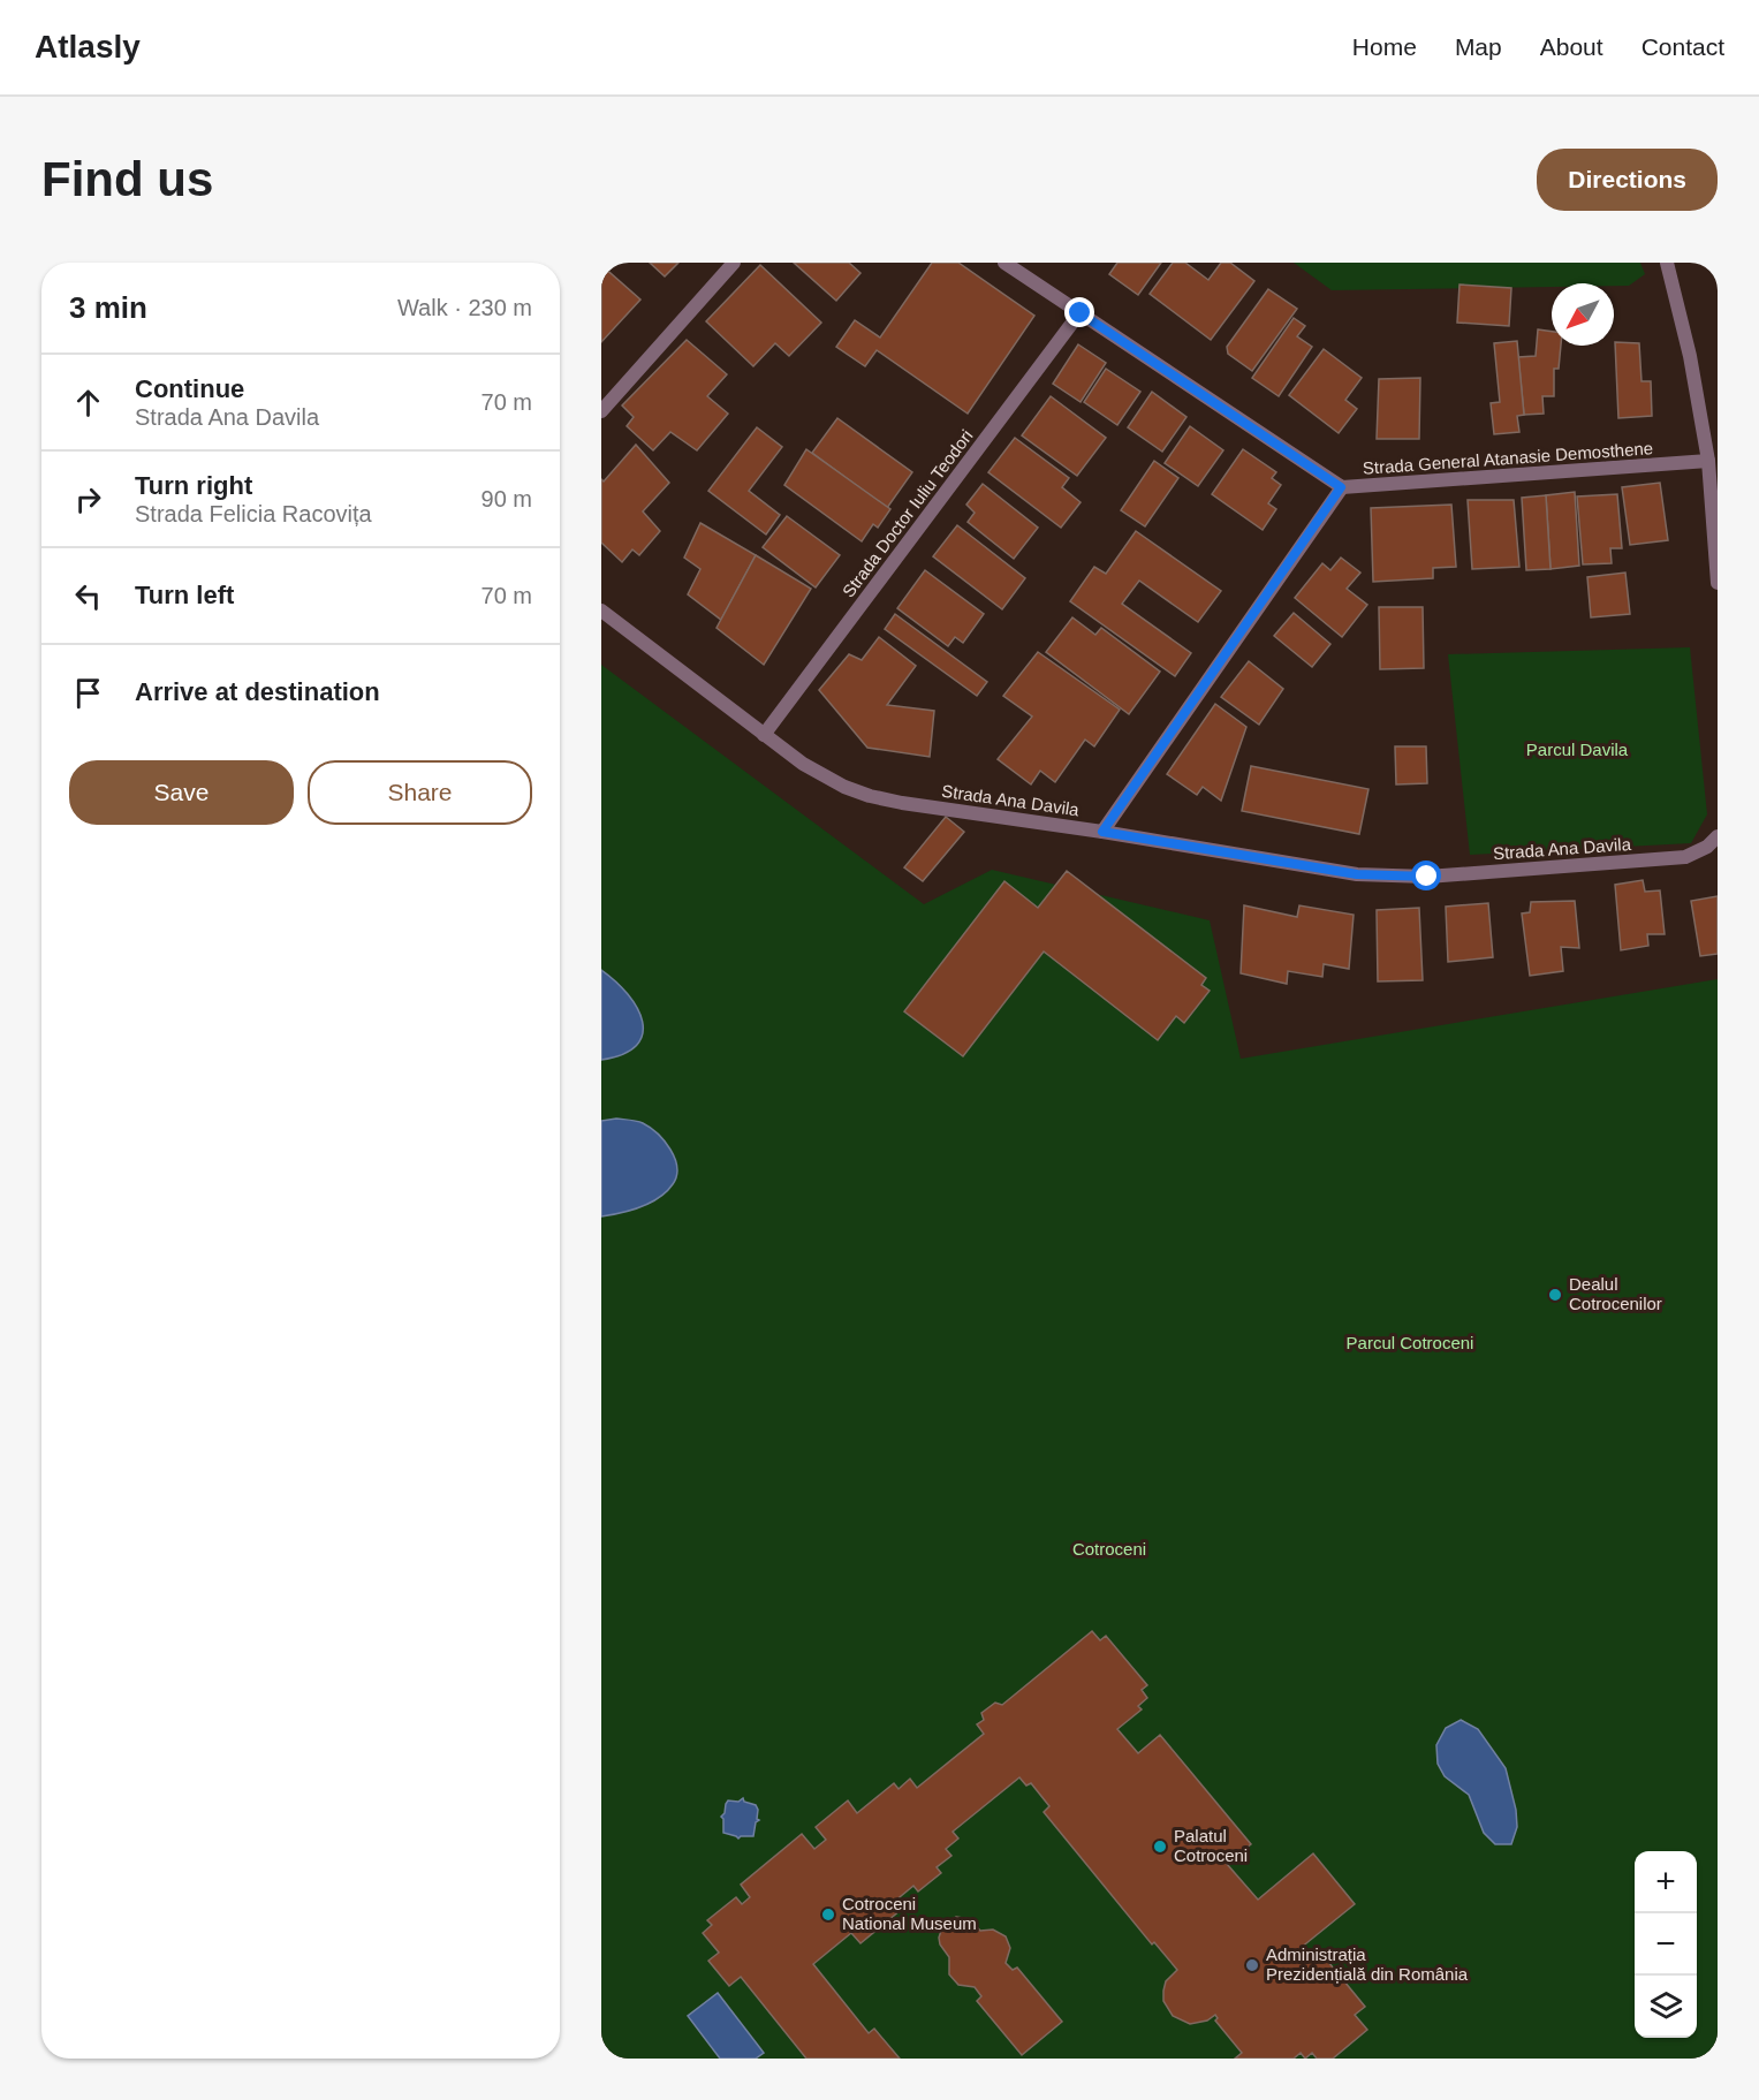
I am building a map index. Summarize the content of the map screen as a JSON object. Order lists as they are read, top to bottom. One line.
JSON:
{"streets":{"street":["Strada General Atanasie Demosthene","Strada Doctor Iuliu Teodori","Strada Ana Davila"]},"crossings":[["Strada General Atanasie Demosthene","Strada Doctor Iuliu Teodori"],["Strada Doctor Iuliu Teodori","Strada Ana Davila"]],"parks":["Parcul Davila","Parcul Cotroceni","Cotroceni"],"places":["Dealul Cotrocenilor","Palatul Cotroceni","Cotroceni National Museum","Administrația Prezidențială din România"],"north":"bottom left","page":{"header":"Atlasly","nav":["Home","Map","About","Contact"],"buttons":["Directions",["Save","Share"]],"title":"Find us","heading":["3 min","Walk · 230 m"],"list":[["Continue","Strada Ana Davila","70 m"],["Turn right","Strada Felicia Racovița","90 m"],["Turn left","70 m"],"Arrive at destination"],"map_buttons":["+","−"]}}
